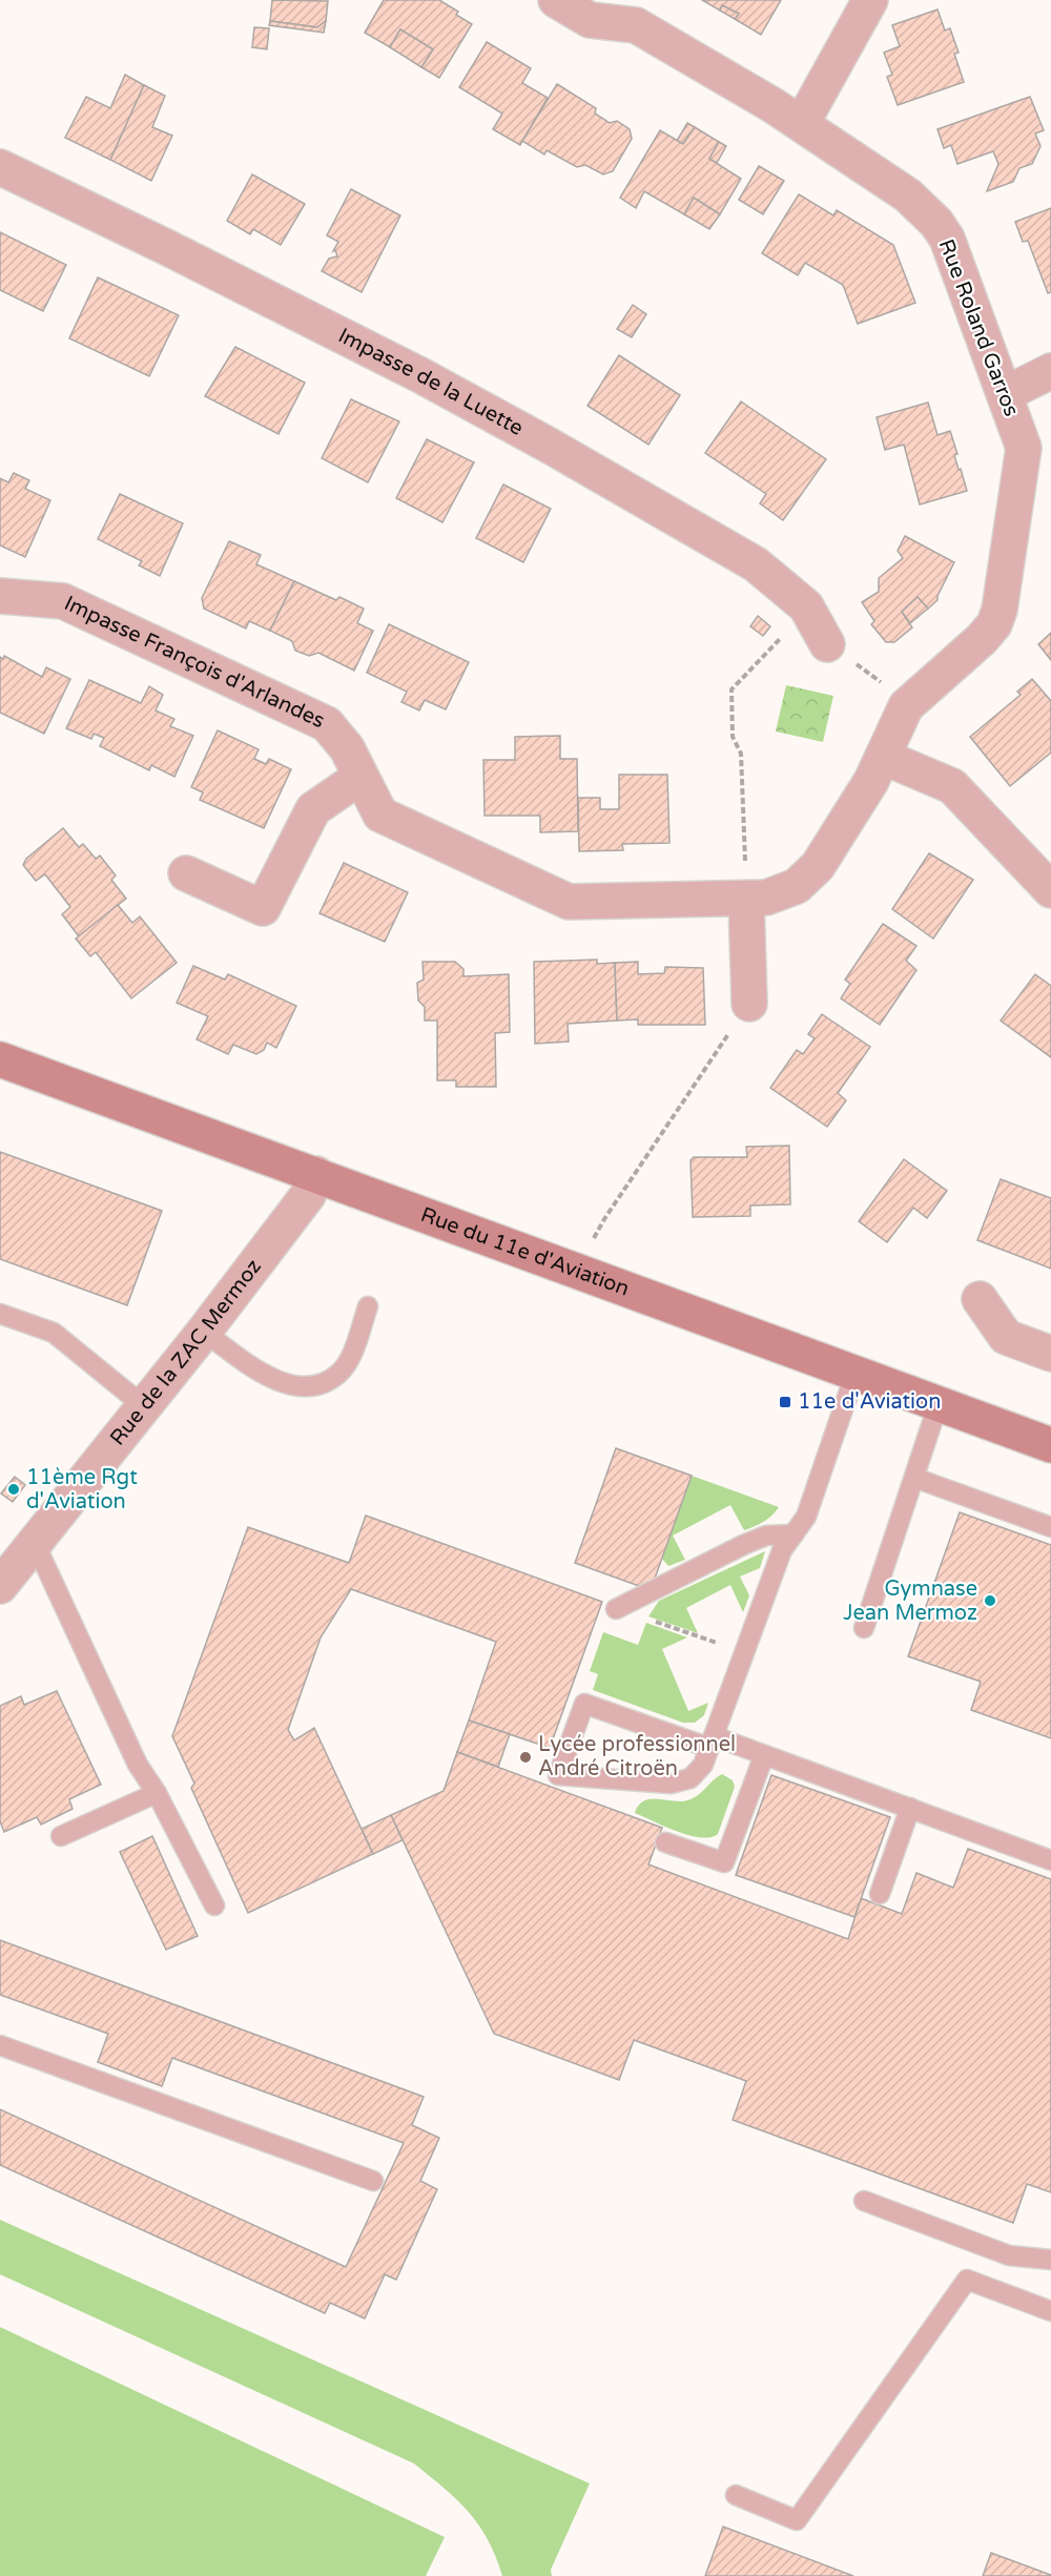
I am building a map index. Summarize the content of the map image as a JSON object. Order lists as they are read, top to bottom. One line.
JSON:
{"streets":{"street":["Rue Roland Garros","Impasse de la Luette","Impasse François d'Arlandes","Rue du 11e d'Aviation","Rue de la ZAC Mermoz"]},"crossings":[["Rue Roland Garros","Impasse François d'Arlandes"],["Rue du 11e d'Aviation","Rue de la ZAC Mermoz"]],"places":{"transit":["11e d'Aviation"],"other":["11ème Rgt d'Aviation","Gymnase Jean Mermoz","Lycée professionnel André Citroën"]}}
